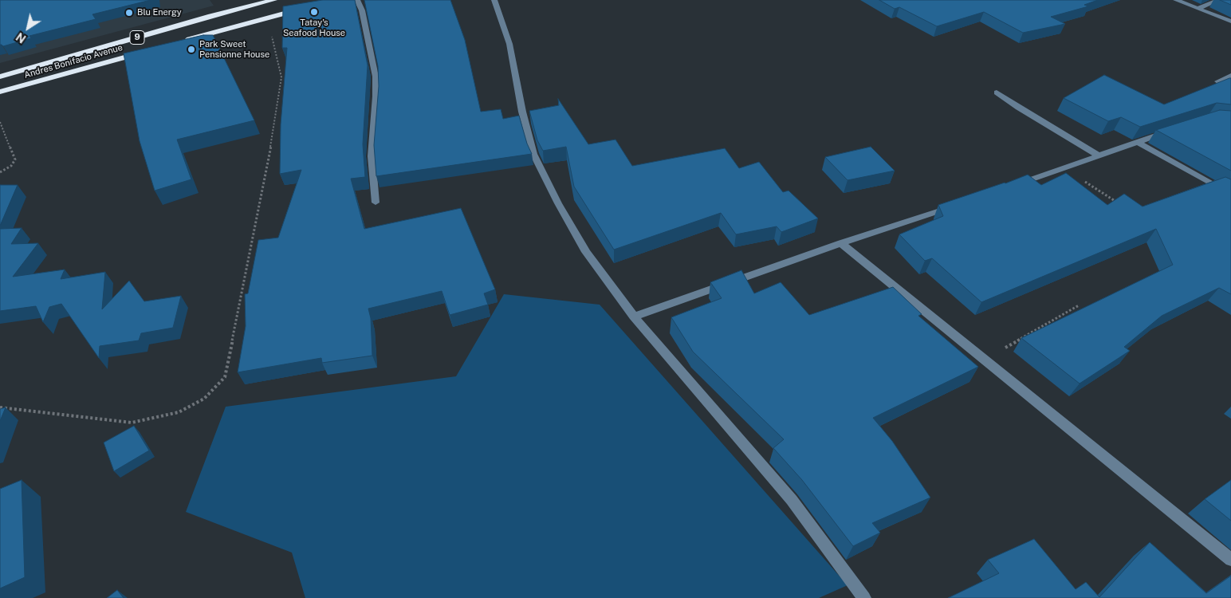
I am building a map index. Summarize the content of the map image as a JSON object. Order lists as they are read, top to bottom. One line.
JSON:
{"streets":{"highway":["9","Andres Bonifacio Avenue"]},"places":["Tatay's Seafood House","Blu Energy","Park Sweet Pensionne House"],"north":"bottom left"}
